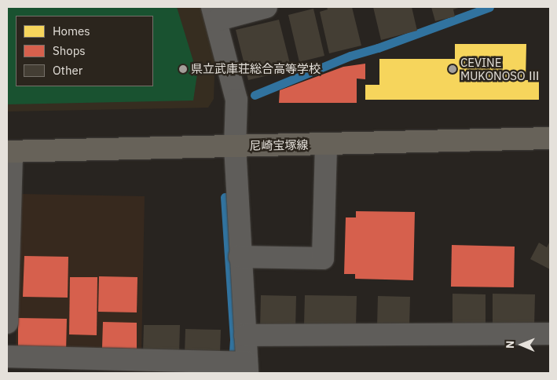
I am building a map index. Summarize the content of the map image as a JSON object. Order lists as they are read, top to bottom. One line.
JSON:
{"streets":{"main road":["尼崎宝塚線"]},"places":["県立武庫荘総合高等学校","CEVINE MUKONOSO Ⅲ"],"legend":["Homes","Shops","Other"],"north":"left"}
